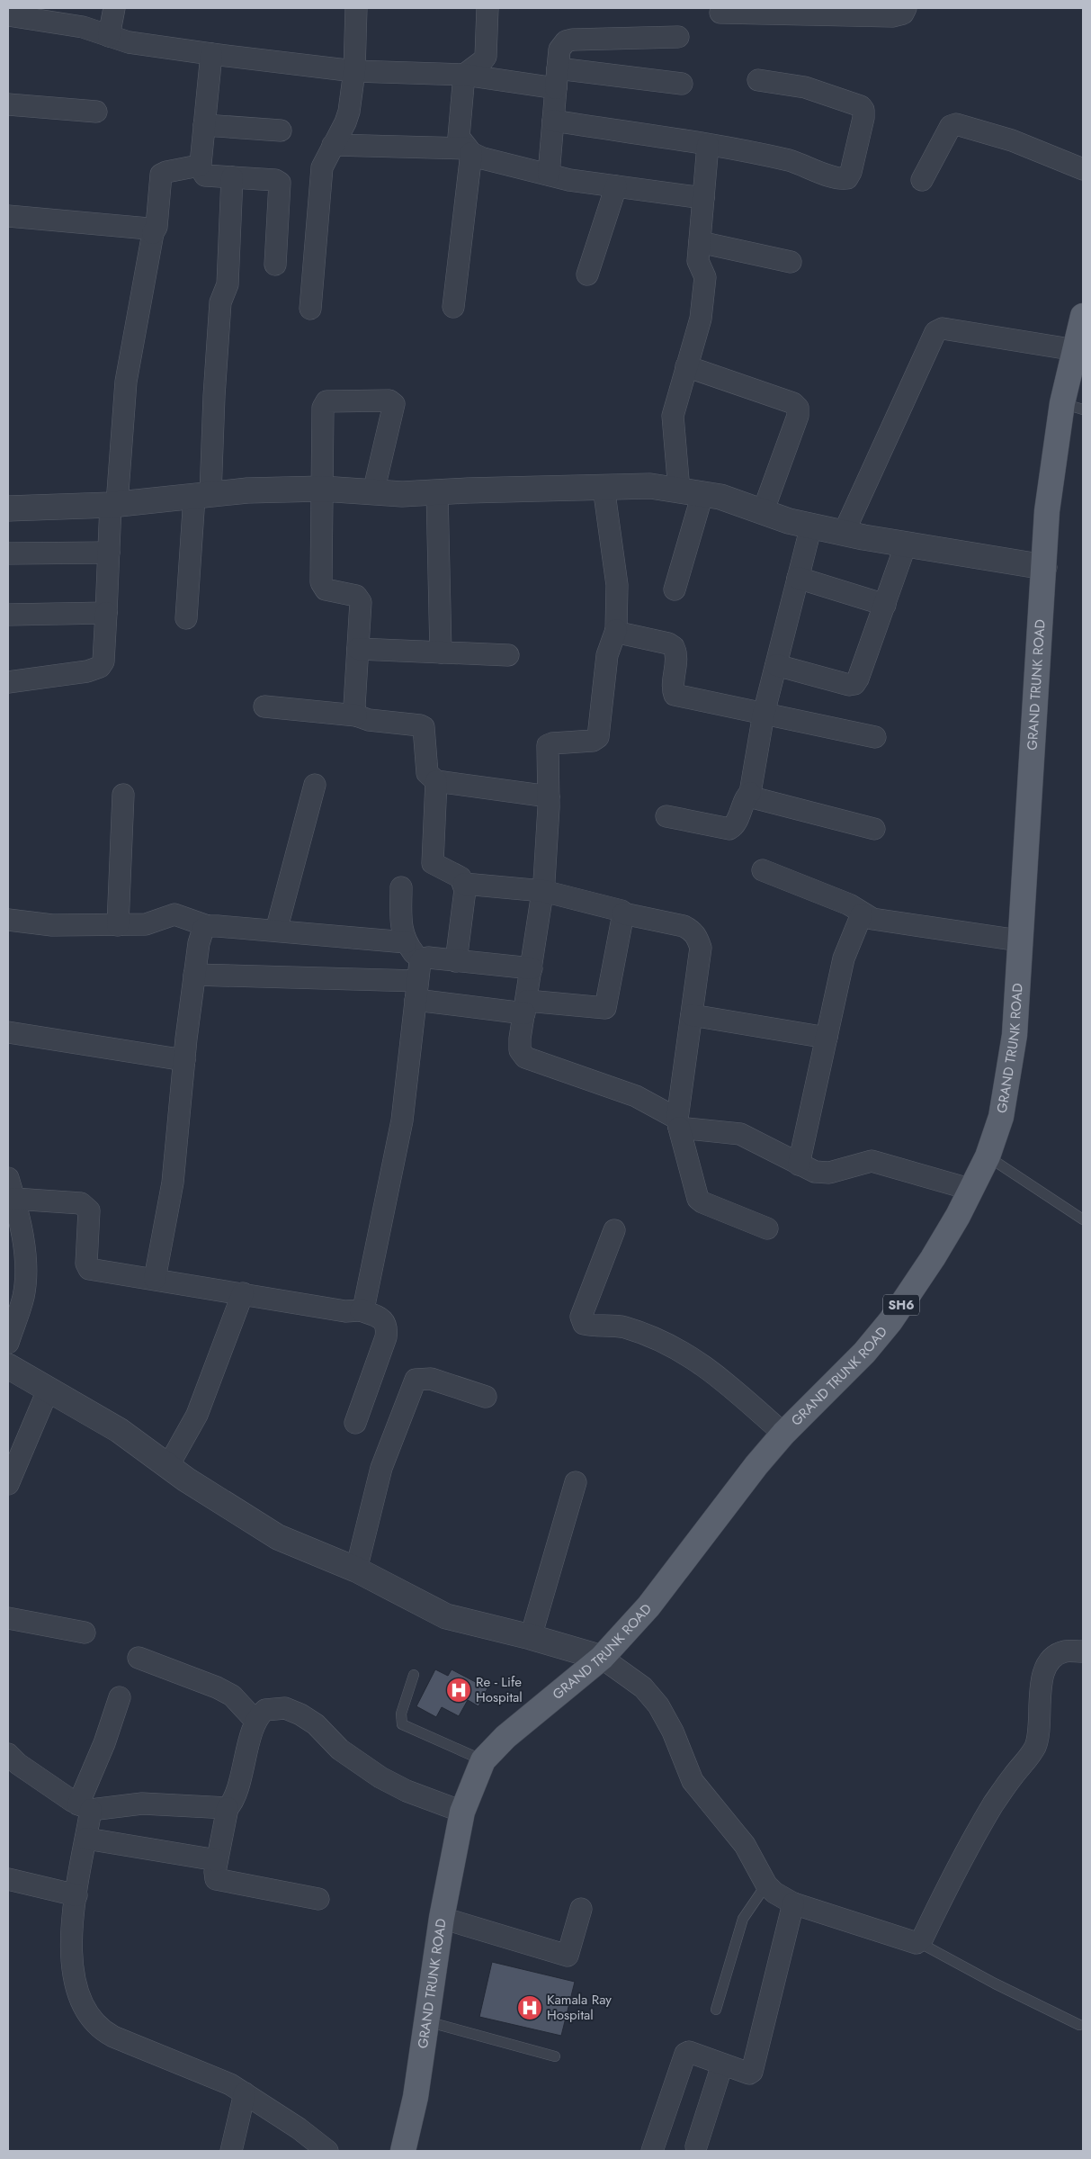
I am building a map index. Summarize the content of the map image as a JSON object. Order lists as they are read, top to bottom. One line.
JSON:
{"streets":{"main road":["GRAND TRUNK ROAD","SH6"]},"places":{"hospital":["Re - Life Hospital","Kamala Ray Hospital"]}}
